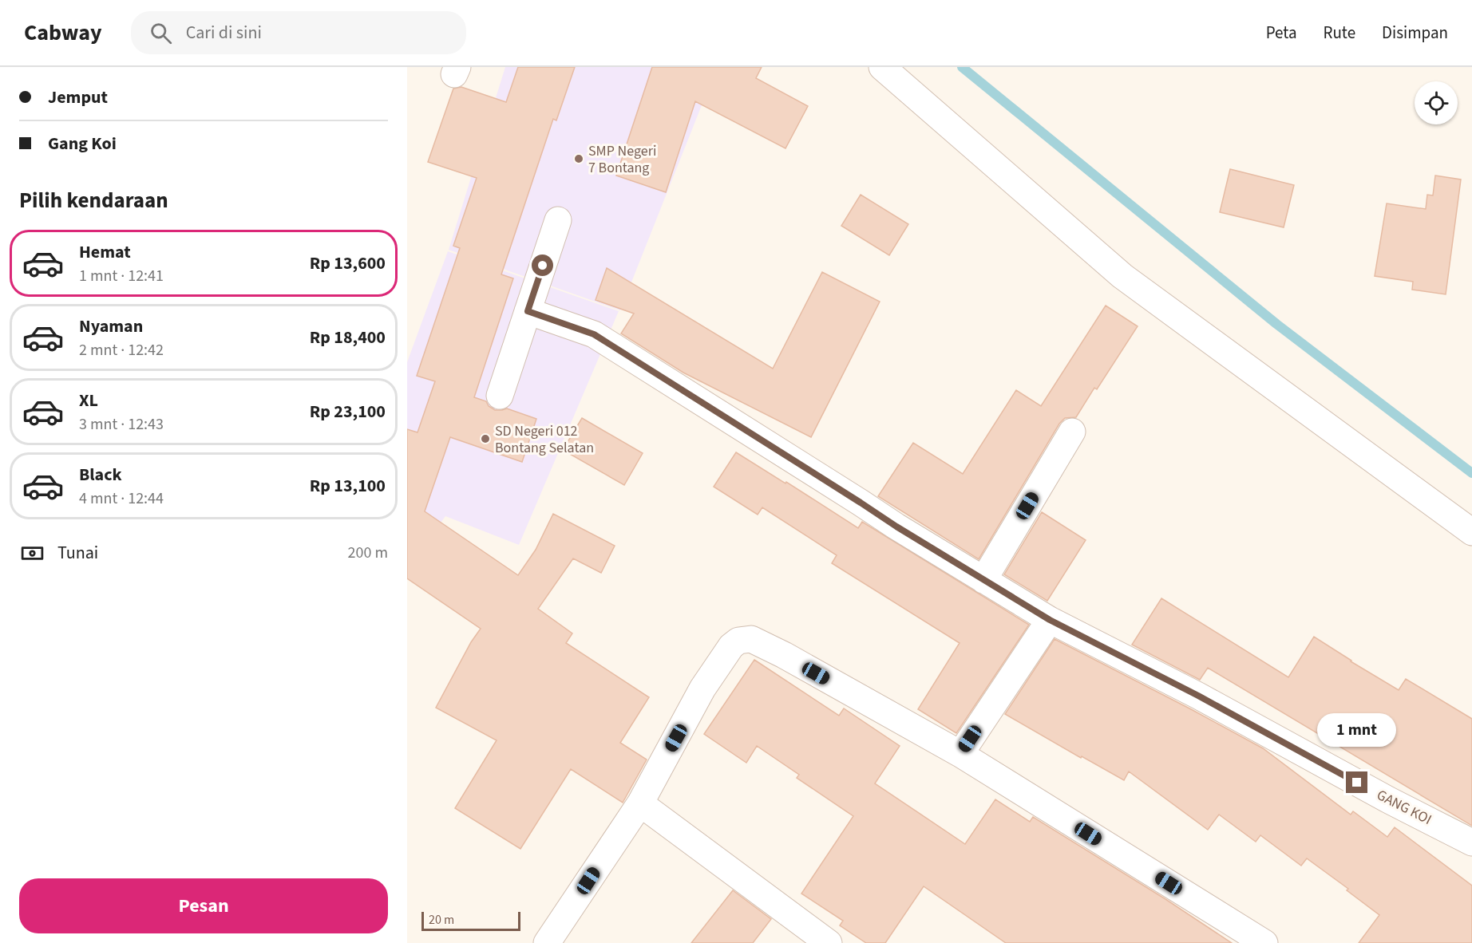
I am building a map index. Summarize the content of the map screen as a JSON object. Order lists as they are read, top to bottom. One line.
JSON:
{"streets":{"street":["GANG KOI"]},"places":["SMP Negeri 7 Bontang","SD Negeri 012 Bontang Selatan"],"scale_bar":"20 m","page":{"header":"Cabway","search":"Cari di sini","nav":["Peta","Rute","Disimpan"],"banner":["Jemput","Gang Koi"],"heading":"Pilih kendaraan","list":[{"name":"Hemat","note":"1 mnt · 12:41","value":"Rp 13,600"},{"name":"Nyaman","note":"2 mnt · 12:42","value":"Rp 18,400"},{"name":"XL","note":"3 mnt · 12:43","value":"Rp 23,100"},{"name":"Black","note":"4 mnt · 12:44","value":"Rp 13,100"}],"pay":["Tunai","200 m"],"bubble":"1 mnt","buttons":"Pesan","scale":"20 m"}}
